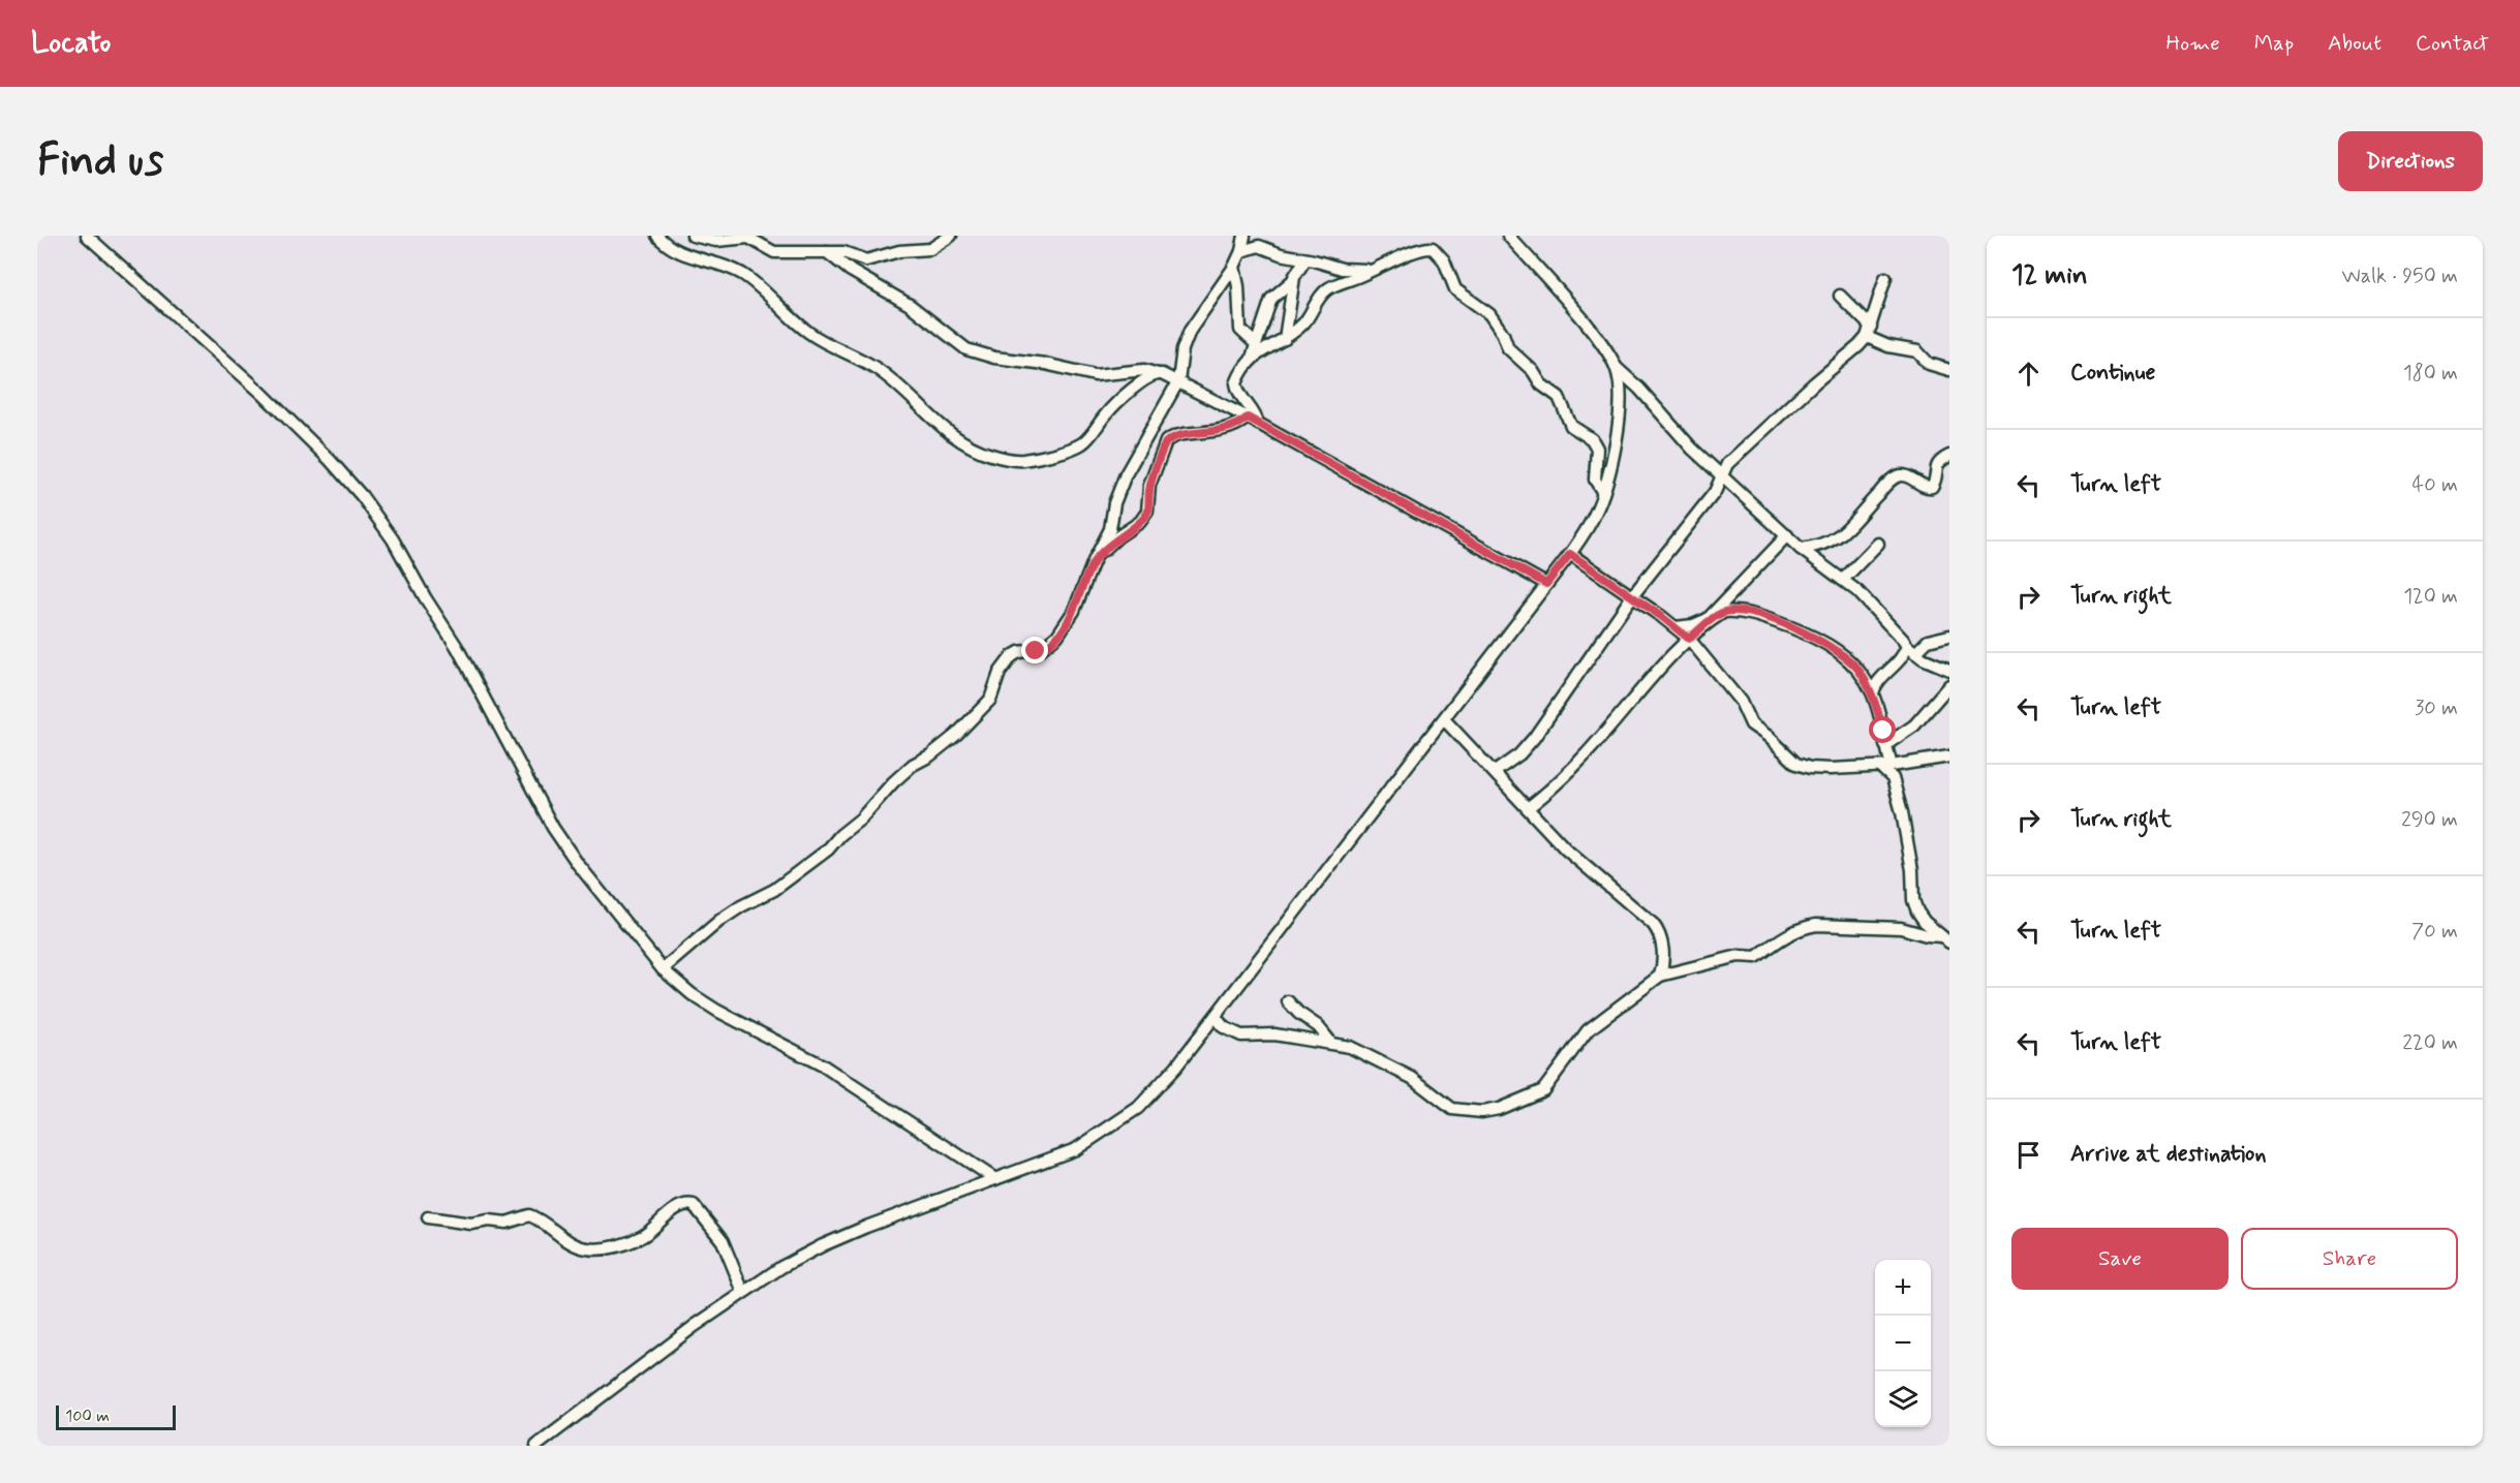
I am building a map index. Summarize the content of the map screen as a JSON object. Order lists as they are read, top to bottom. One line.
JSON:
{"scale_bar":"100 m","page":{"header":"Locato","nav":["Home","Map","About","Contact"],"buttons":["Directions",["Save","Share"]],"title":"Find us","heading":["12 min","Walk · 950 m"],"list":[["Continue","180 m"],["Turn left","40 m"],["Turn right","120 m"],["Turn left","30 m"],["Turn right","290 m"],["Turn left","70 m"],["Turn left","220 m"],"Arrive at destination"],"map_buttons":["+","−"],"scale":"100 m"}}
